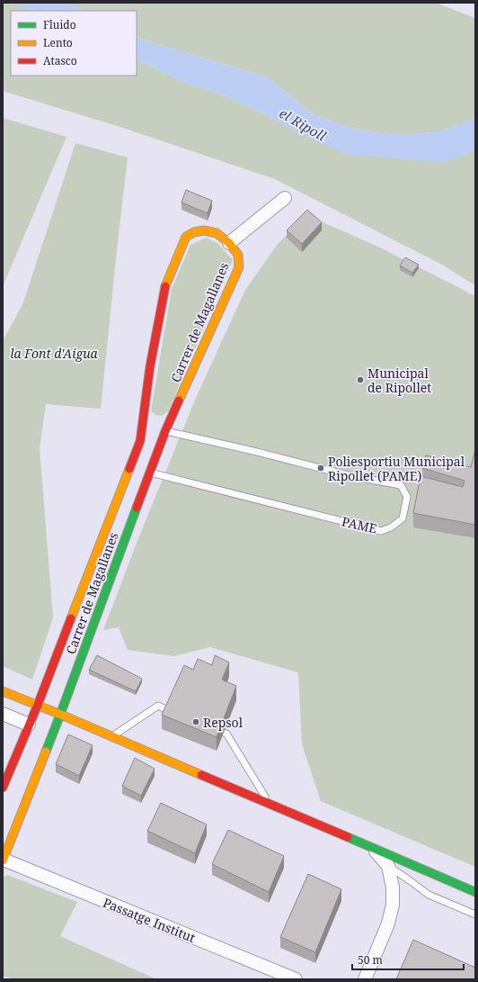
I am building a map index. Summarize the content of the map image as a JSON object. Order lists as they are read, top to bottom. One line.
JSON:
{"streets":{"street":["Carrer de Magallanes","Passatge Institut"],"lane":["PAME"]},"crossings":[["Carrer de Magallanes","PAME"],["Carrer de Magallanes","Passatge Institut"]],"water":["el Ripoll"],"parks":["la Font d'Aigua"],"places":["Municipal de Ripollet","Poliesportiu Municipal Ripollet (PAME)","Repsol"],"legend":["Fluido","Lento","Atasco"],"scale_bar":"50 m"}
